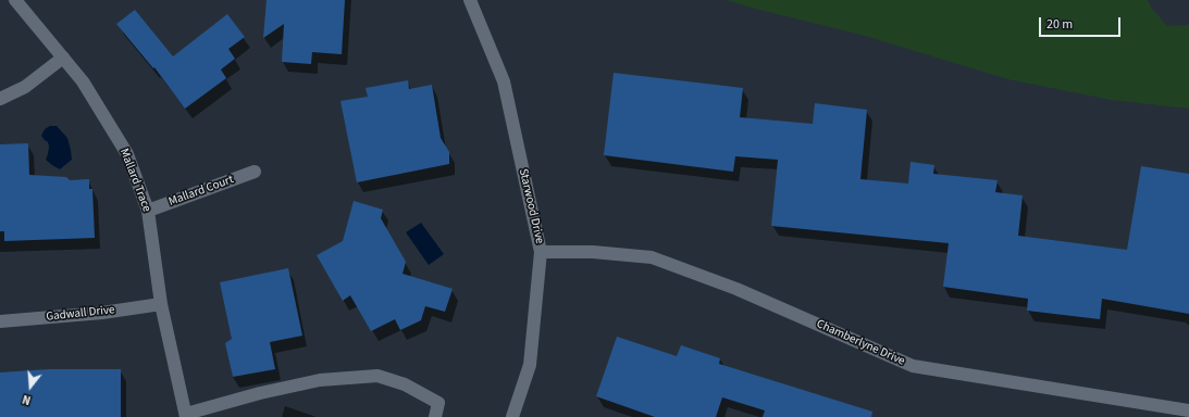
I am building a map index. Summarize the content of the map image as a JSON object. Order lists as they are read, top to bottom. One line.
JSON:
{"streets":{"street":["Mallard Trace","Mallard Court","Starwood Drive","Gadwall Drive","Chamberlyne Drive"]},"crossings":[["Mallard Trace","Mallard Court"],["Mallard Trace","Gadwall Drive"],["Starwood Drive","Chamberlyne Drive"]],"scale_bar":"20 m","north":"bottom"}
